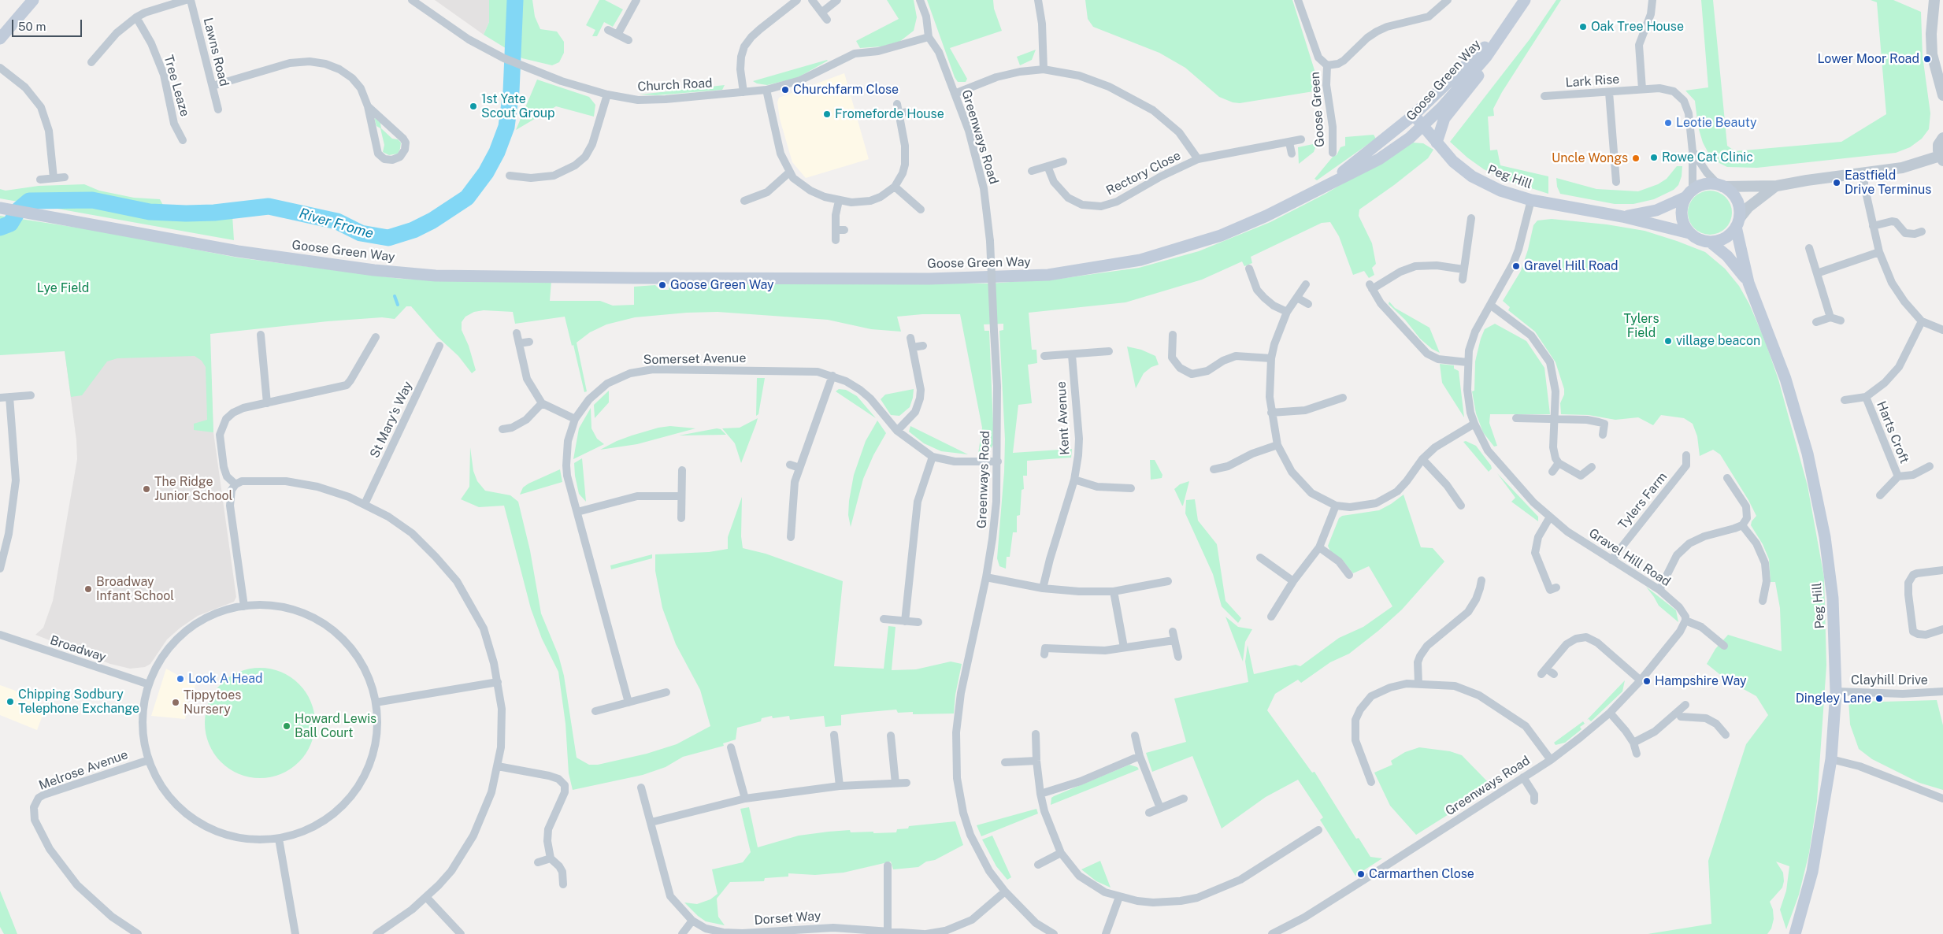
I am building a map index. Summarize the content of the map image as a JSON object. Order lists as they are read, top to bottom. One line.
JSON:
{"streets":{"main road":["Goose Green Way","Peg Hill"],"street":["Lawns Road","Lark Rise","Church Road","Tree Leaze","Goose Green","Greenways Road","Rectory Close","Somerset Avenue","Kent Avenue","St Mary's Way","Harts Croft","Tylers Farm","Gravel Hill Road","Broadway","Clayhill Drive","Melrose Avenue","Dorset Way"]},"crossings":[["Goose Green Way","Peg Hill"],["Lark Rise","Peg Hill"],["Church Road","Greenways Road"],["Greenways Road","Rectory Close"],["Greenways Road","Somerset Avenue"],["Greenways Road","Gravel Hill Road"],["Greenways Road","Dorset Way"],["Peg Hill","Gravel Hill Road"],["Peg Hill","Clayhill Drive"],["Tylers Farm","Gravel Hill Road"]],"water":["River Frome"],"parks":["Lye Field","Tylers Field"],"places":["Oak Tree House","Lower Moor Road","Churchfarm Close","1st Yate Scout Group","Fromeforde House","Leotie Beauty","Rowe Cat Clinic","Uncle Wongs","Eastfield Drive Terminus","Gravel Hill Road","Goose Green Way","village beacon","The Ridge Junior School","Broadway Infant School","Look A Head","Hampshire Way","Dingley Lane","Chipping Sodbury Telephone Exchange","Tippytoes Nursery","Howard Lewis Ball Court","Carmarthen Close"],"scale_bar":"50 m"}
